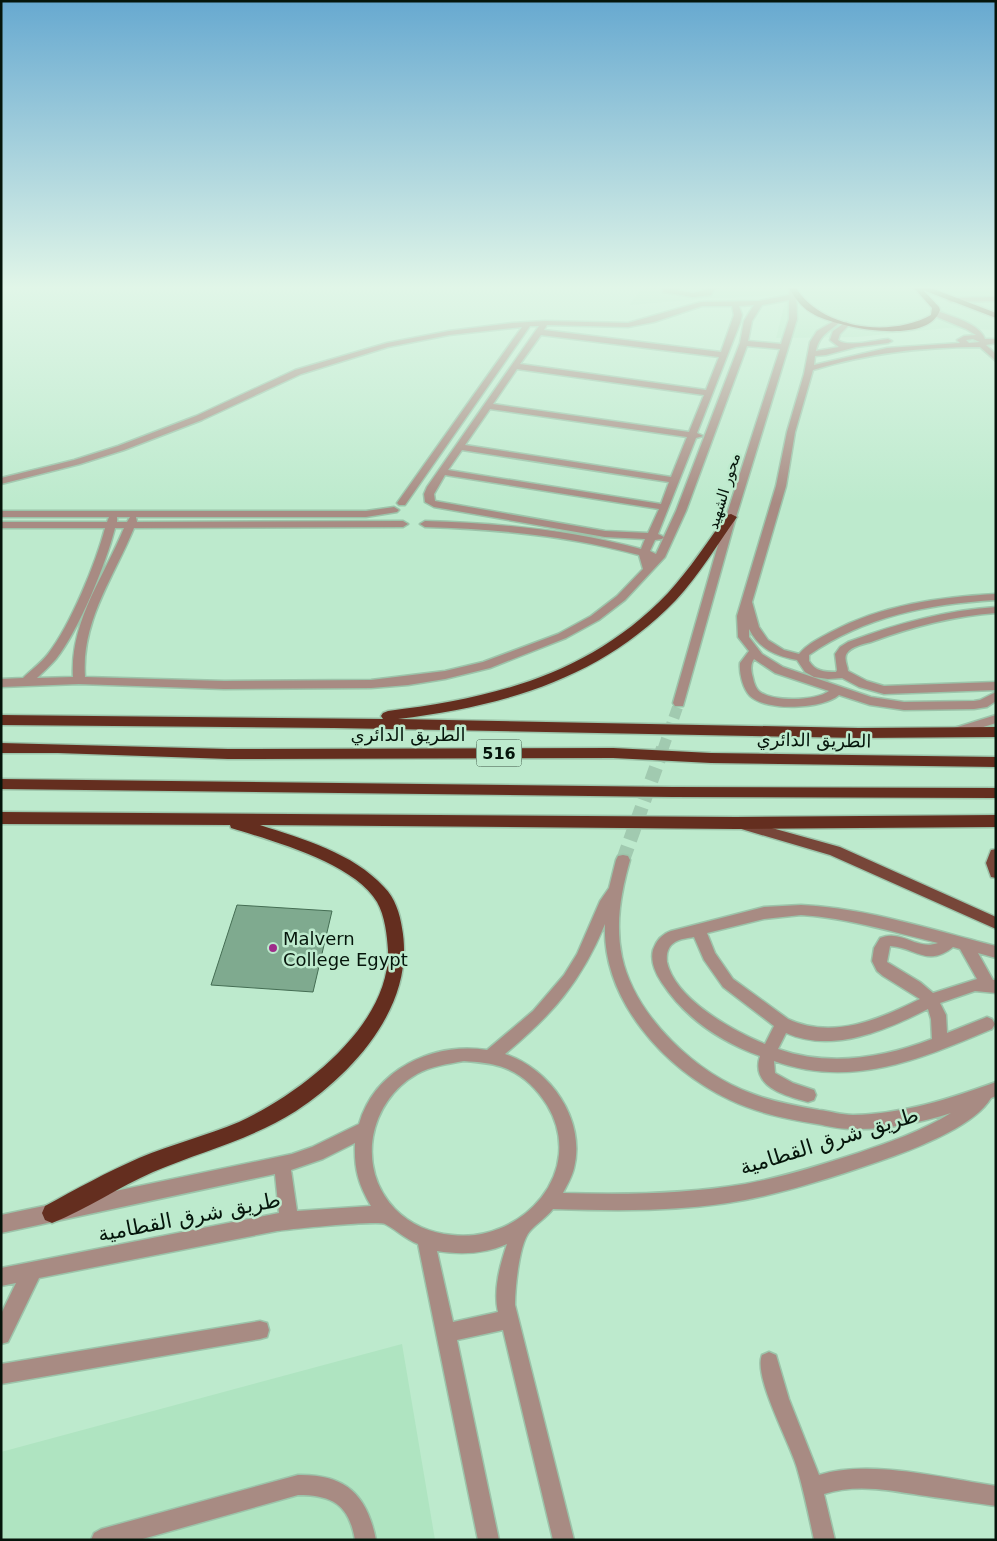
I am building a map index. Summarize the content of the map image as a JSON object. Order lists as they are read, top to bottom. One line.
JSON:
{"streets":{"highway":["الطريق الدائري","516"],"street":["محور الشهيد","طريق شرق القطامية"]},"places":["Malvern College Egypt"]}
